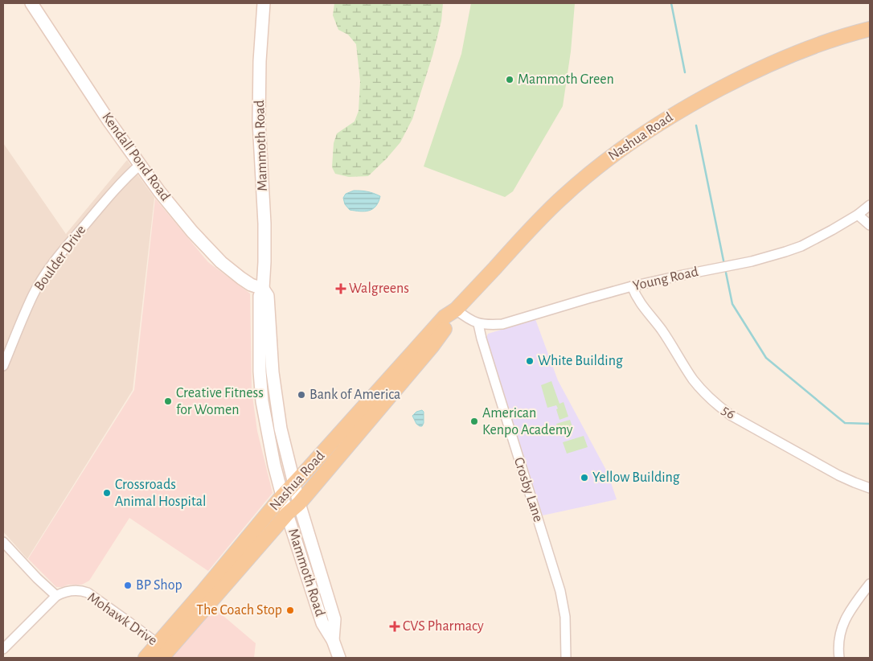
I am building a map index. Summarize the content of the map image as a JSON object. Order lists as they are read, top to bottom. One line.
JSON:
{"streets":{"main road":["Nashua Road","Mammoth Road","Kendall Pond Road"],"street":["Boulder Drive","Young Road","56","Crosby Lane","Mohawk Drive"]},"crossings":[["Nashua Road","Mammoth Road"],["Nashua Road","Young Road"],["Nashua Road","Mohawk Drive"],["Mammoth Road","Kendall Pond Road"],["Kendall Pond Road","Boulder Drive"],["Young Road","56"],["Young Road","Crosby Lane"]],"places":{"other":["Mammoth Green","White Building","Bank of America","Creative Fitness for Women","American Kenpo Academy","Yellow Building","Crossroads Animal Hospital","BP Shop","The Coach Stop"],"health":["Walgreens","CVS Pharmacy"]}}
